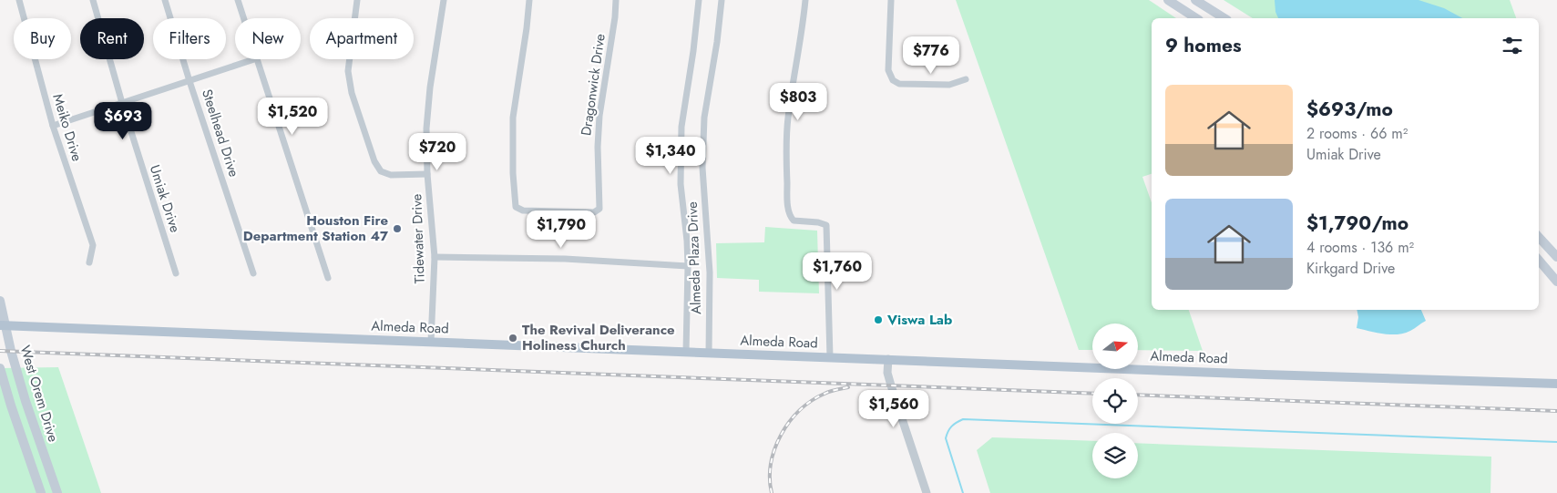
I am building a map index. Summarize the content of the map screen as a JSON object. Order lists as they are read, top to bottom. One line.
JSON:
{"streets":{"main road":["Almeda Road","West Orem Drive"],"street":["Dragonwick Drive","Meiko Drive","Steelhead Drive","Umiak Drive","Tidewater Drive","Almeda Plaza Drive"]},"crossings":[["Tidewater Drive","Almeda Road"],["Almeda Plaza Drive","Almeda Road"],["Almeda Road","West Orem Drive"]],"places":["Houston Fire Department Station 47","Viswa Lab","The Revival Deliverance Holiness Church"],"north":"right","page":{"chip":["Buy","Rent","Filters","New","Apartment"],"heading":"9 homes","price":["$776","$803","$1,520","$693","$720","$1,340","$1,790","$1,760","$1,560"],"list":[{"name":"$693/mo","note":"2 rooms · 66 m² · Umiak Drive"},{"name":"$1,790/mo","note":"4 rooms · 136 m² · Kirkgard Drive"}]}}
